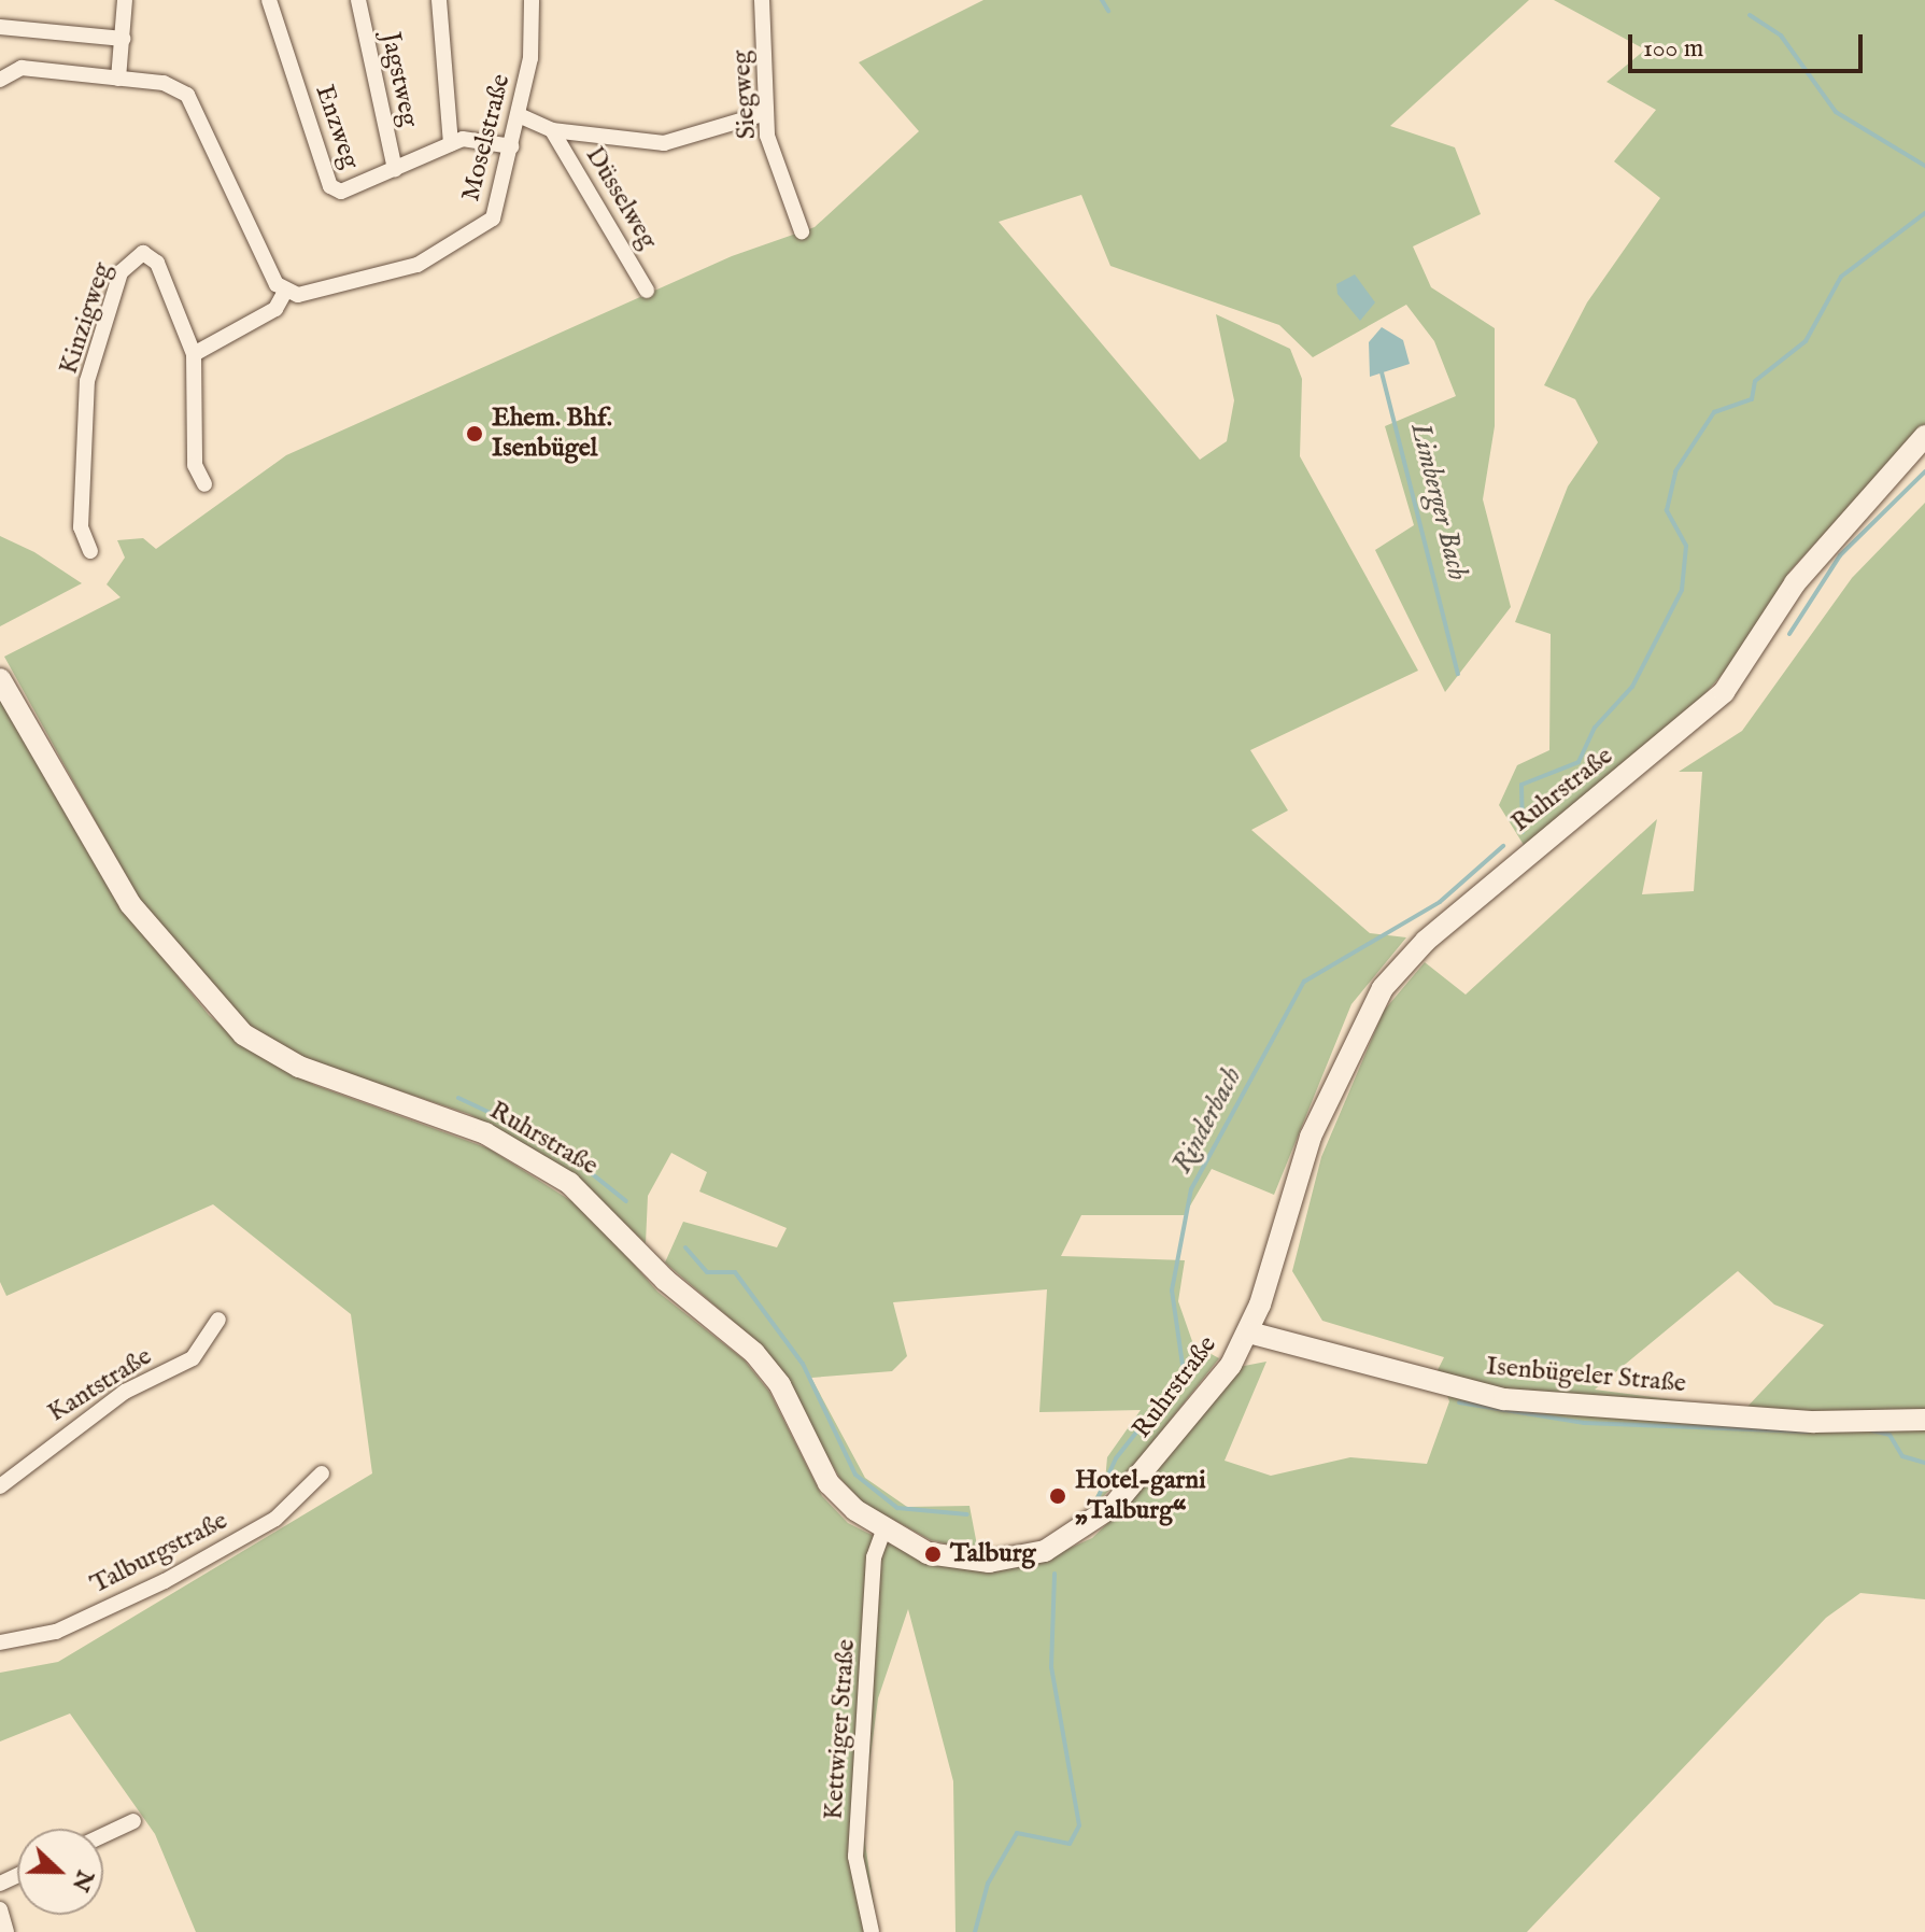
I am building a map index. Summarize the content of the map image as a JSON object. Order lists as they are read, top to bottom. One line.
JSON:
{"streets":{"main road":["Ruhrstraße","Isenbügeler Straße"],"street":["Jagstweg","Siegweg","Enzweg","Moselstraße","Düsselweg","Kinzigweg","Kantstraße","Talburgstraße","Kettwiger Straße"]},"crossings":[["Jagstweg","Enzweg"],["Enzweg","Moselstraße"],["Ruhrstraße","Isenbügeler Straße"],["Ruhrstraße","Kettwiger Straße"]],"water":["Limberger Bach","Rinderbach"],"places":["Ehem. Bhf. Isenbügel","Hotel-garni „Talburg“","Talburg"],"scale_bar":"100 m","north":"right"}
